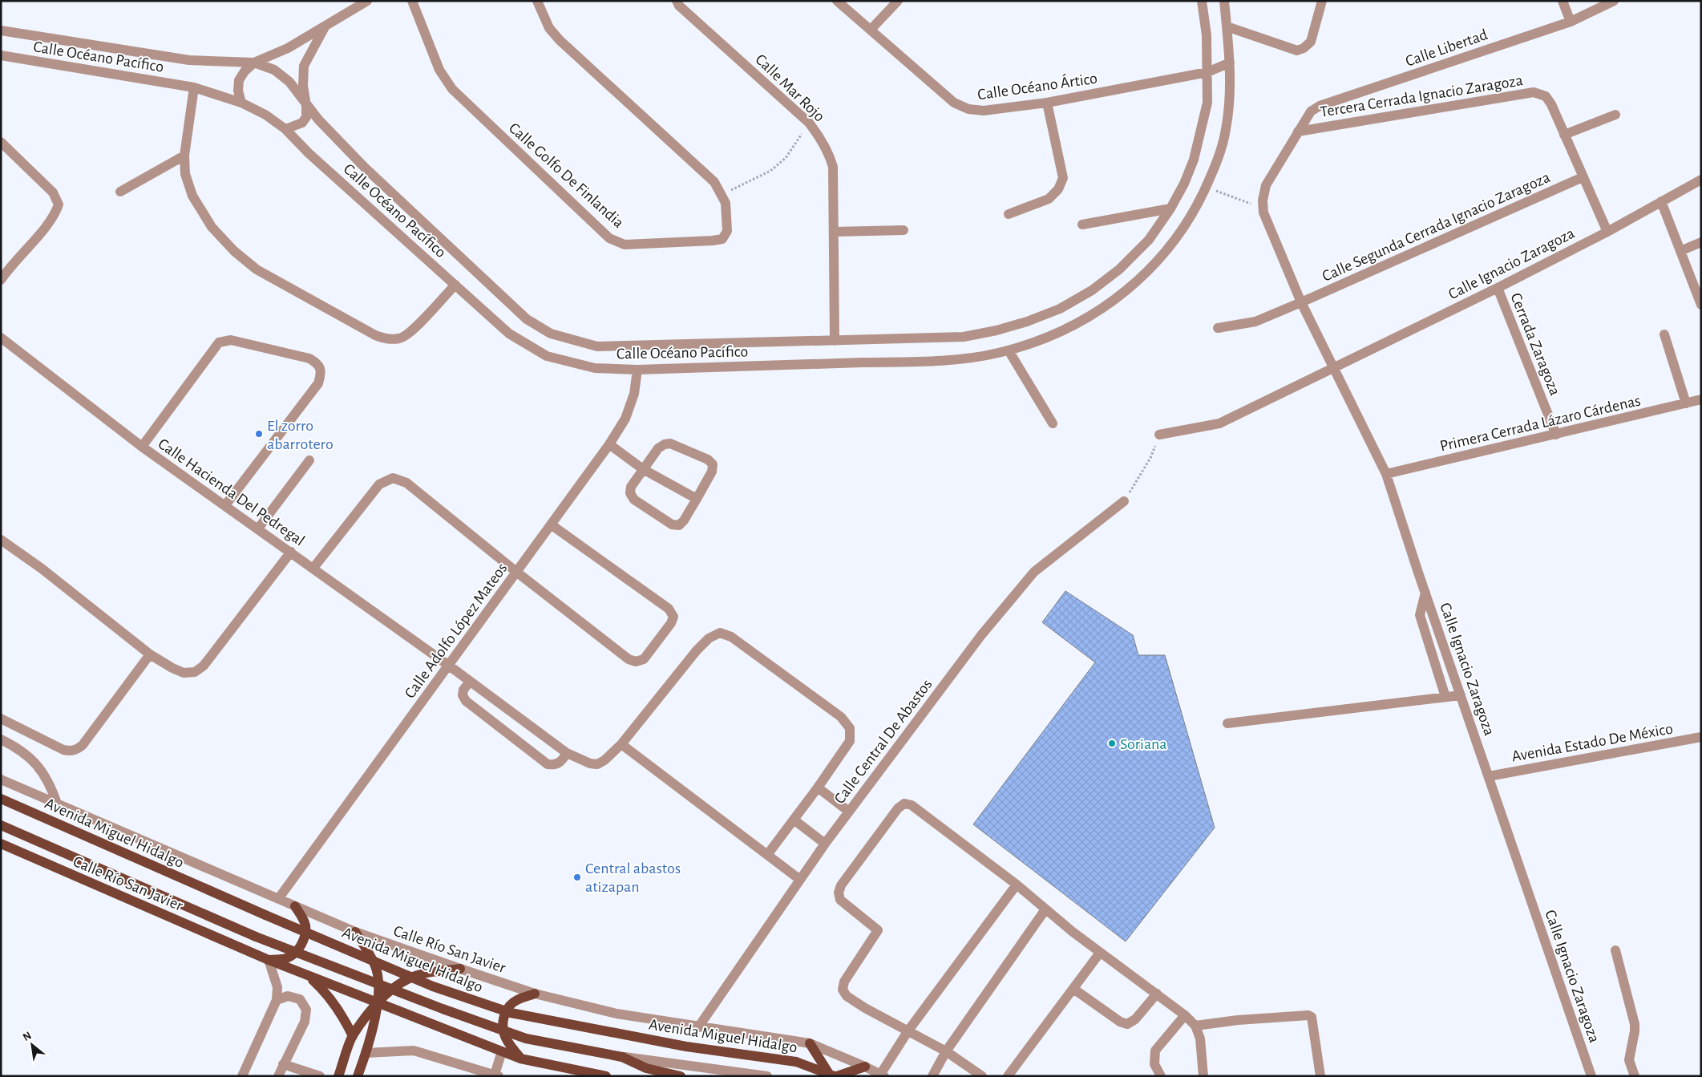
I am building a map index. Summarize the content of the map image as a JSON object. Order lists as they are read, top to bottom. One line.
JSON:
{"streets":{"main road":["Avenida Miguel Hidalgo","Calle Río San Javier"],"street":["Calle Libertad","Calle Océano Pacífico","Calle Océano Ártico","Calle Mar Rojo","Tercera Cerrada Ignacio Zaragoza","Calle Golfo De Finlandia","Calle Segunda Cerrada Ignacio Zaragoza","Calle Ignacio Zaragoza","Cerrada Zaragoza","Primera Cerrada Lázaro Cárdenas","Calle Hacienda Del Pedregal","Calle Adolfo López Mateos","Calle Central De Abastos","Avenida Estado De México"]},"crossings":[["Calle Libertad","Tercera Cerrada Ignacio Zaragoza"],["Calle Libertad","Calle Ignacio Zaragoza"],["Calle Océano Pacífico","Calle Océano Ártico"],["Calle Océano Pacífico","Calle Mar Rojo"],["Calle Océano Pacífico","Calle Adolfo López Mateos"],["Tercera Cerrada Ignacio Zaragoza","Calle Segunda Cerrada Ignacio Zaragoza"],["Tercera Cerrada Ignacio Zaragoza","Calle Ignacio Zaragoza"],["Calle Segunda Cerrada Ignacio Zaragoza","Calle Ignacio Zaragoza"],["Calle Ignacio Zaragoza","Cerrada Zaragoza"],["Calle Ignacio Zaragoza","Primera Cerrada Lázaro Cárdenas"],["Calle Ignacio Zaragoza","Avenida Estado De México"],["Cerrada Zaragoza","Primera Cerrada Lázaro Cárdenas"],["Calle Hacienda Del Pedregal","Calle Adolfo López Mateos"],["Calle Adolfo López Mateos","Calle Río San Javier"],["Calle Central De Abastos","Calle Río San Javier"]],"places":["El zorro abarrotero","Soriana","Central abastos atizapan"],"north":"top left"}
